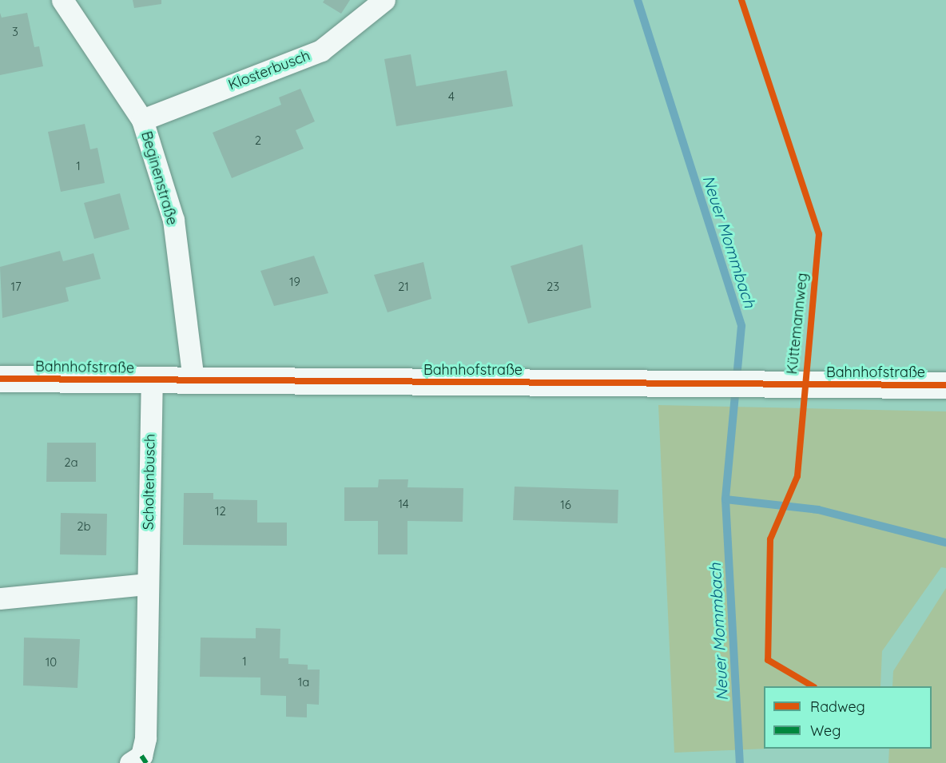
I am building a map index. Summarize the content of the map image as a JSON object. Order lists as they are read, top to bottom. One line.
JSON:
{"streets":{"street":["Klosterbusch","Beginenstraße","Bahnhofstraße","Scholtenbusch"],"cycle path":["Küttemannweg"]},"crossings":[["Klosterbusch","Beginenstraße"],["Beginenstraße","Bahnhofstraße"],["Bahnhofstraße","Scholtenbusch"]],"water":["Neuer Mommbach"],"house_numbers":["3","4","2","1","19","17","21","23","2a","14","16","12","2b","1","10","1a"],"legend":["Radweg","Weg"]}
